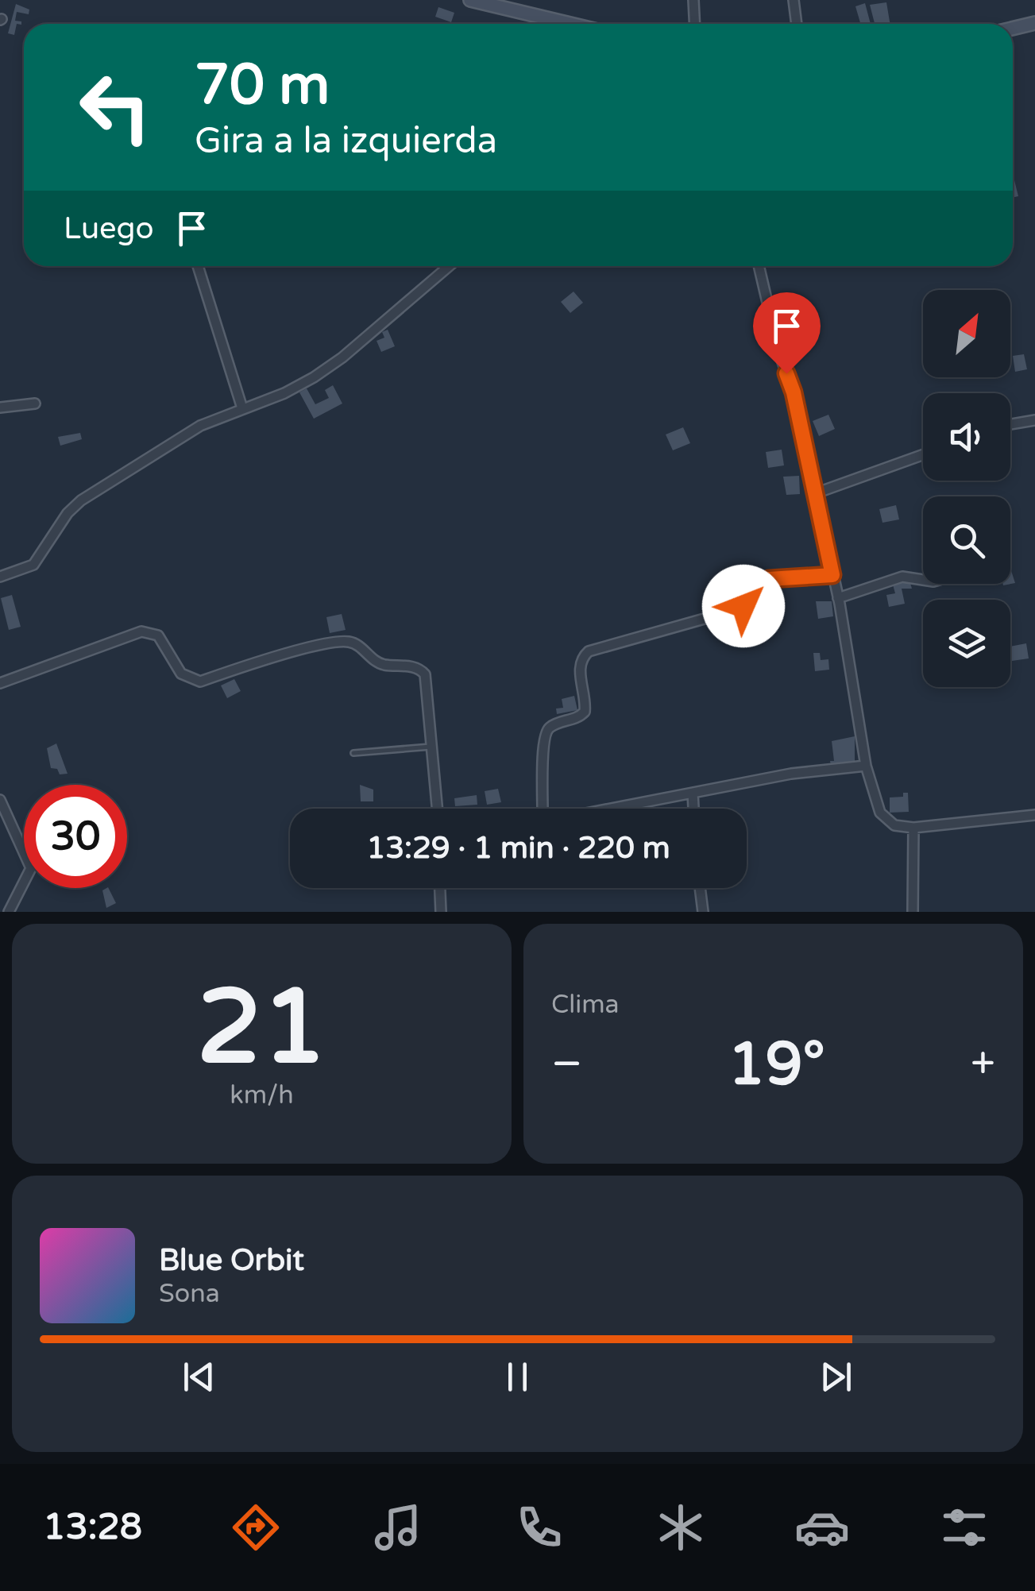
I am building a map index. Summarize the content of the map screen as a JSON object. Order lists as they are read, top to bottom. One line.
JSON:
{"north":"top right","page":{"turn":["70 m","Gira a la izquierda"],"then":"Luego","limit":"30","trip":"13:29 · 1 min · 220 m","tile":[["21","km/h"],"Clima"],"heat":["−","19°","+"],"song":["Blue Orbit","Sona"],"tabs":"13:28"}}
